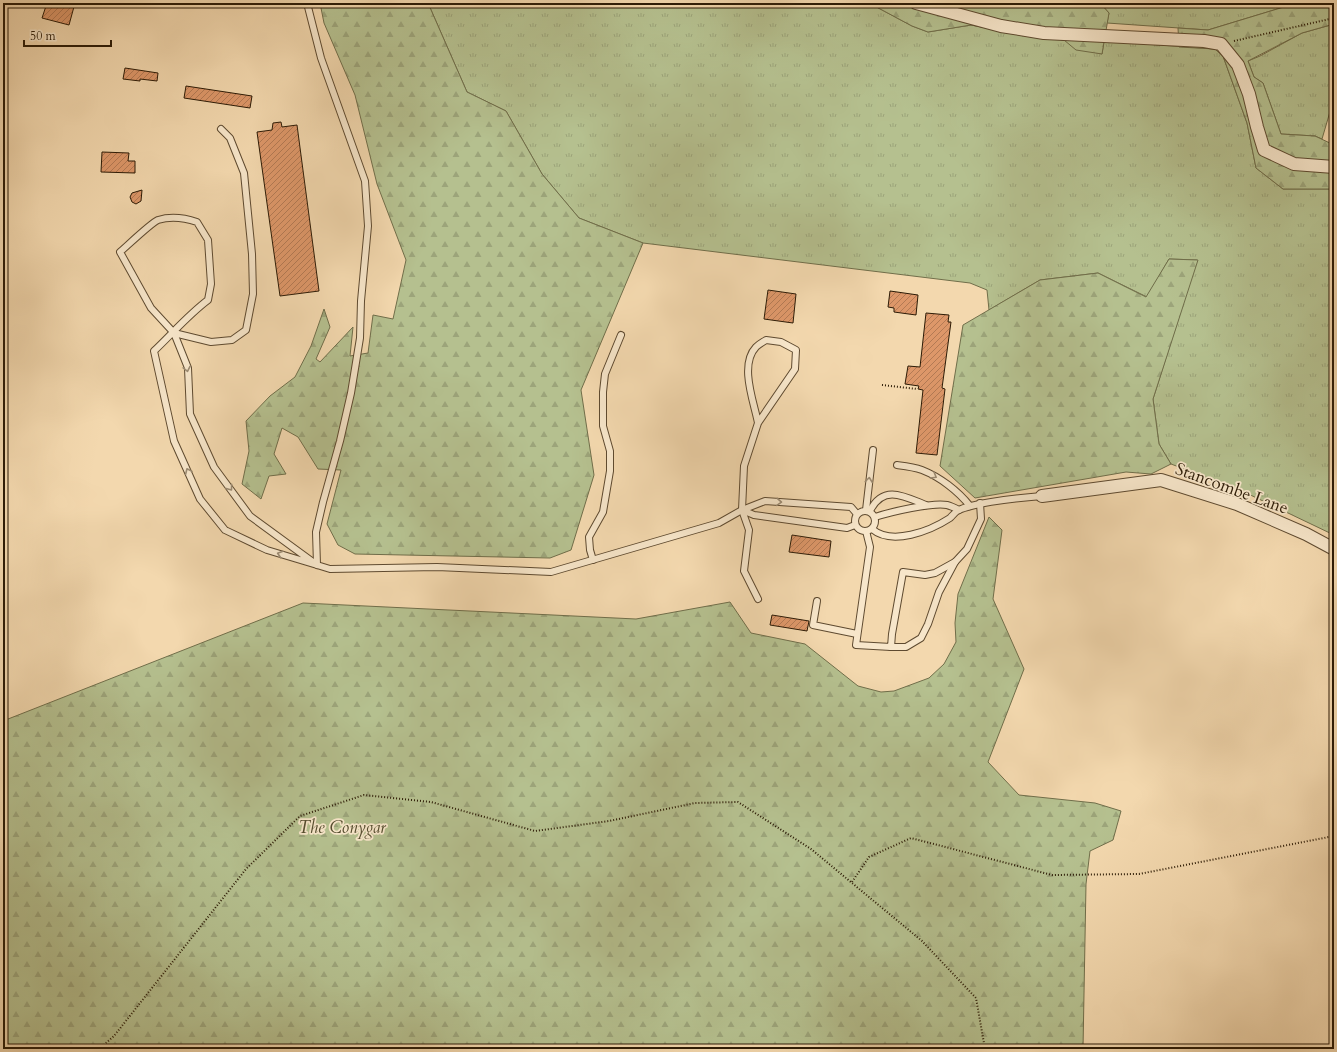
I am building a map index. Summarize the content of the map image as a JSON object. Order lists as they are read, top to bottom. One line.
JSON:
{"streets":{"street":["Stancombe Lane"]},"parks":["The Conygar"],"scale_bar":"50 m"}
